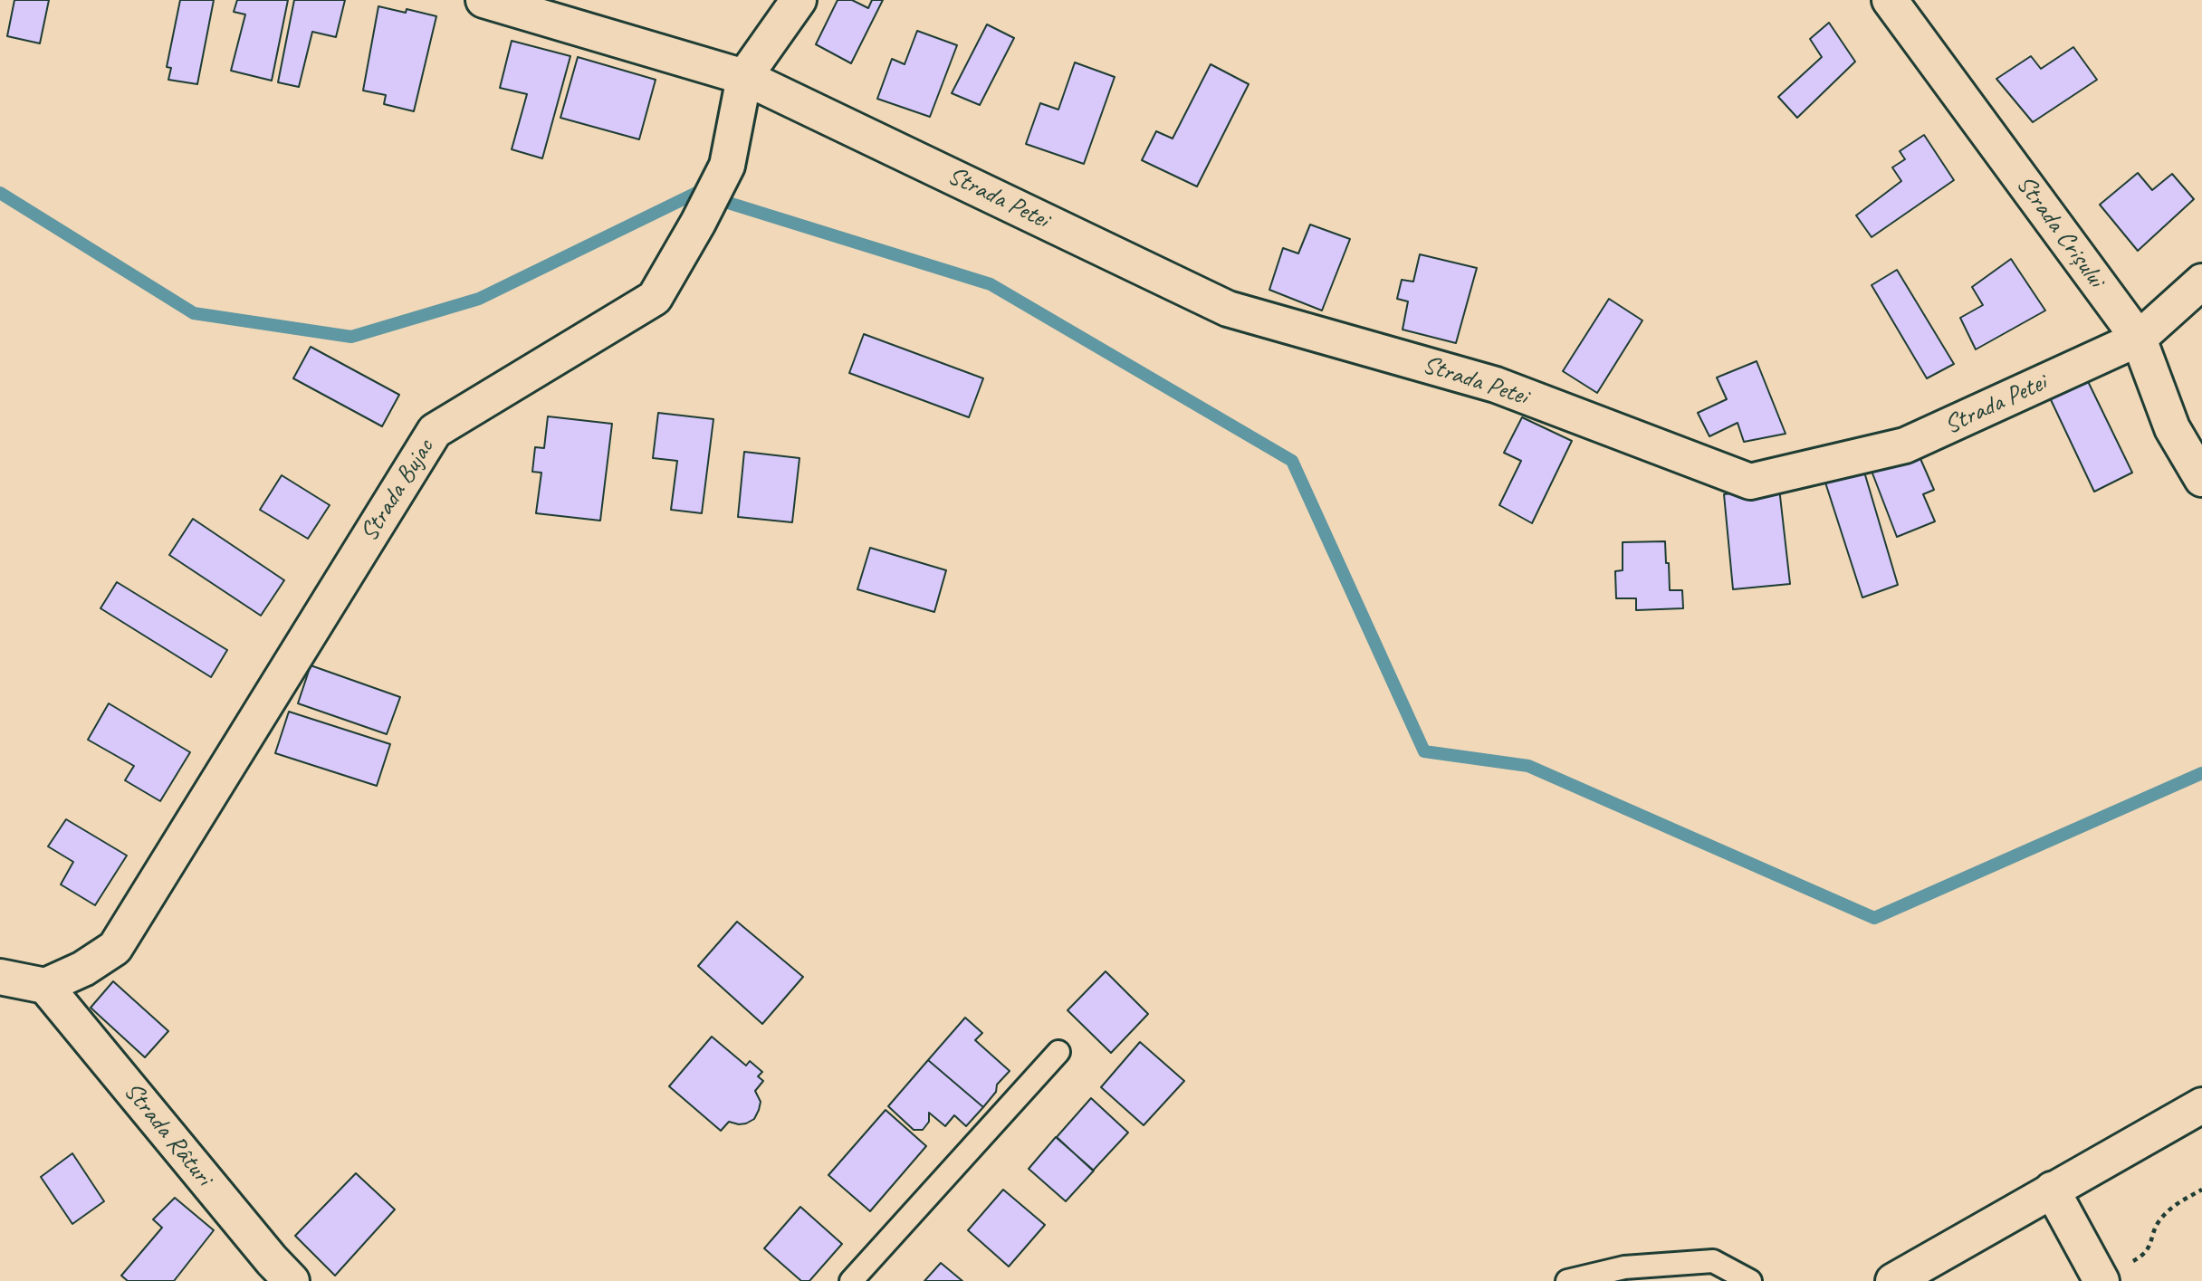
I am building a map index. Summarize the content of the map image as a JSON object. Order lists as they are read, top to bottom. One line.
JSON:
{"streets":{"street":["Strada Petei","Strada Crișului","Strada Bujac","Strada Râturi"]},"crossings":[["Strada Petei","Strada Crișului"],["Strada Petei","Strada Bujac"],["Strada Bujac","Strada Râturi"]]}
